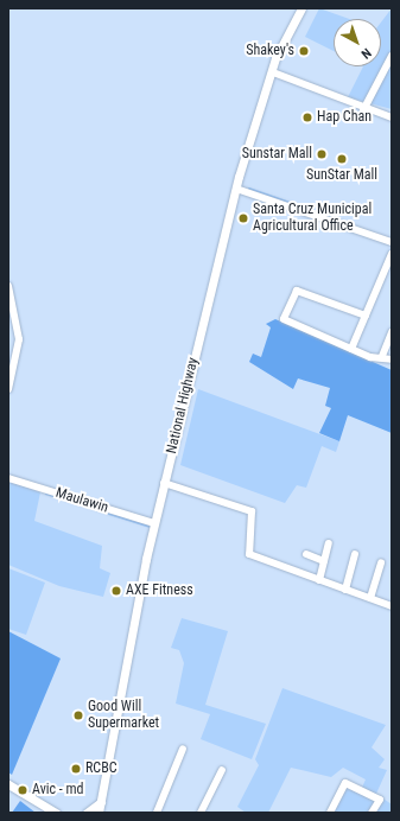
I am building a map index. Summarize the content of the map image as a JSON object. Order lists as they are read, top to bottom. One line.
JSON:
{"streets":{"main road":["National Highway"],"street":["Maulawin"]},"crossings":[["National Highway","Maulawin"]],"places":["Shakey's","Hap Chan","Sunstar Mall","SunStar Mall","Santa Cruz Municipal Agricultural Office","AXE Fitness","Good Will Supermarket","RCBC","Avic - md"],"north":"bottom right"}
